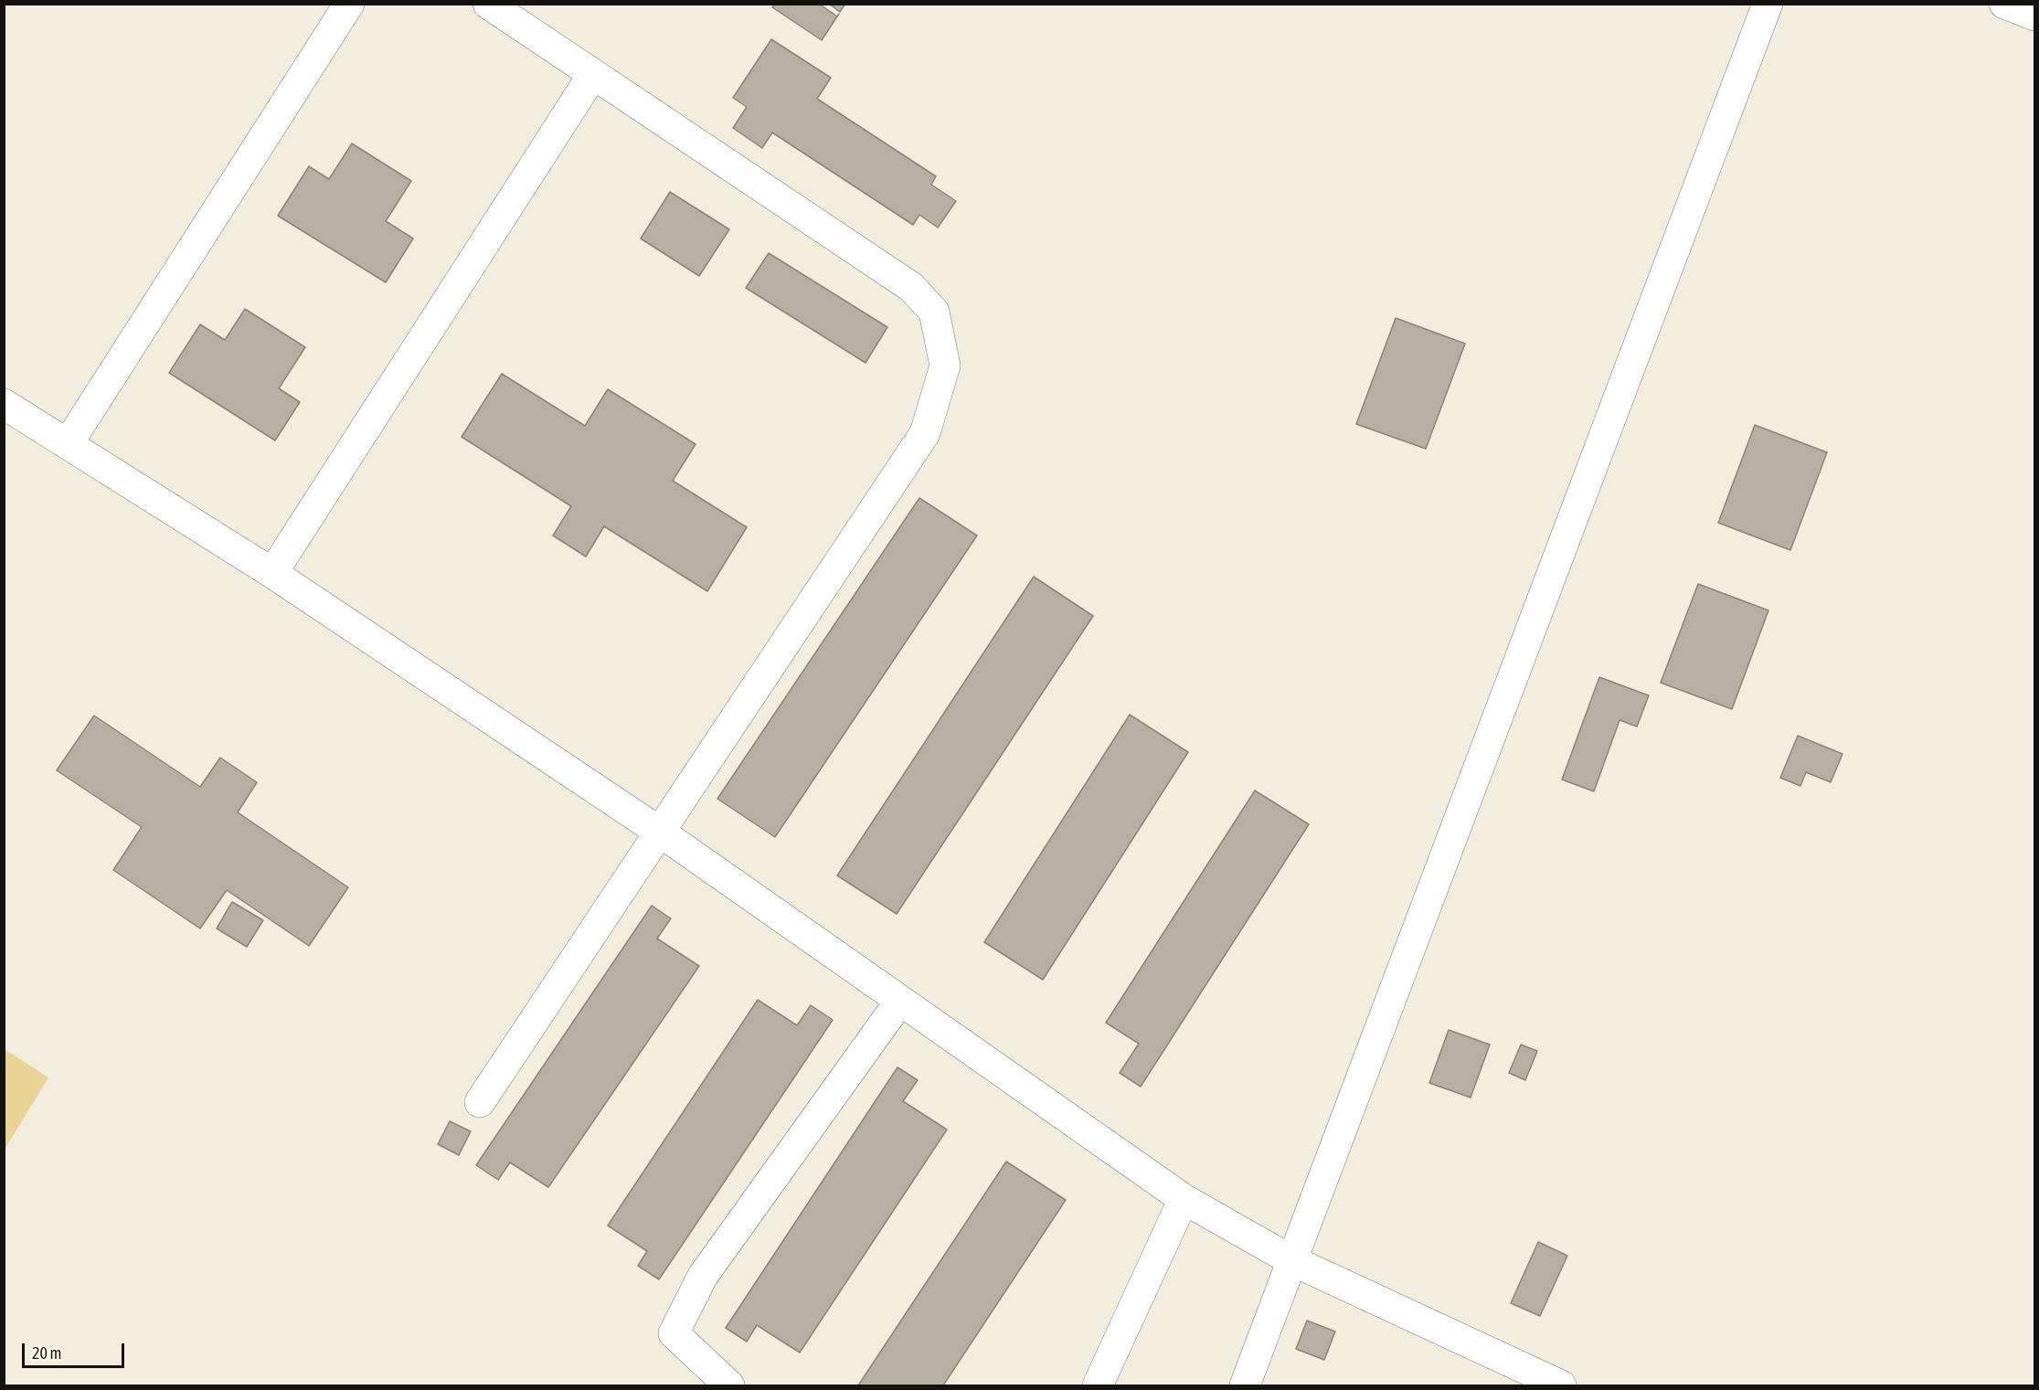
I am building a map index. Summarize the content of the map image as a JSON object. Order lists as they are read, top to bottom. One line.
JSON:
{"scale_bar":"20 m"}
